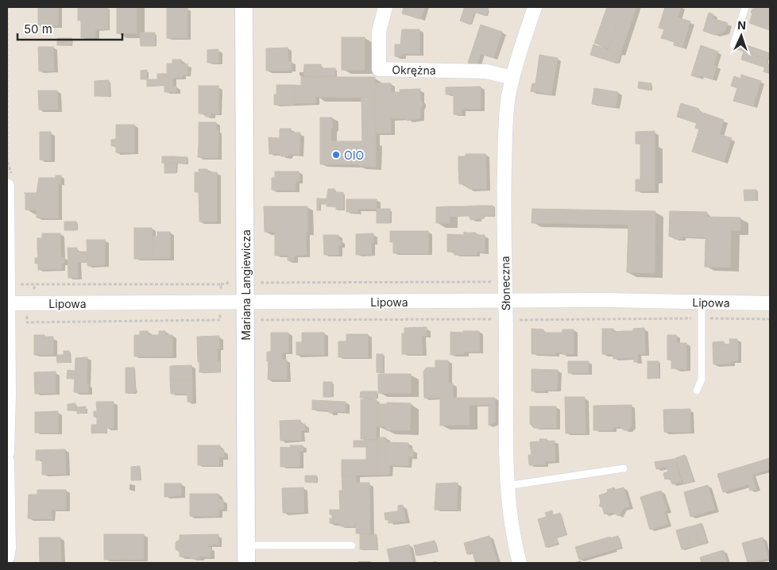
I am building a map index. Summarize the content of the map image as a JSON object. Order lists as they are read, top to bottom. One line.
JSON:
{"streets":{"street":["Okrężna","Słoneczna","Mariana Langiewicza","Lipowa"]},"crossings":[["Okrężna","Słoneczna"],["Słoneczna","Lipowa"],["Mariana Langiewicza","Lipowa"]],"places":["OIO"],"scale_bar":"50 m","north":"top"}
